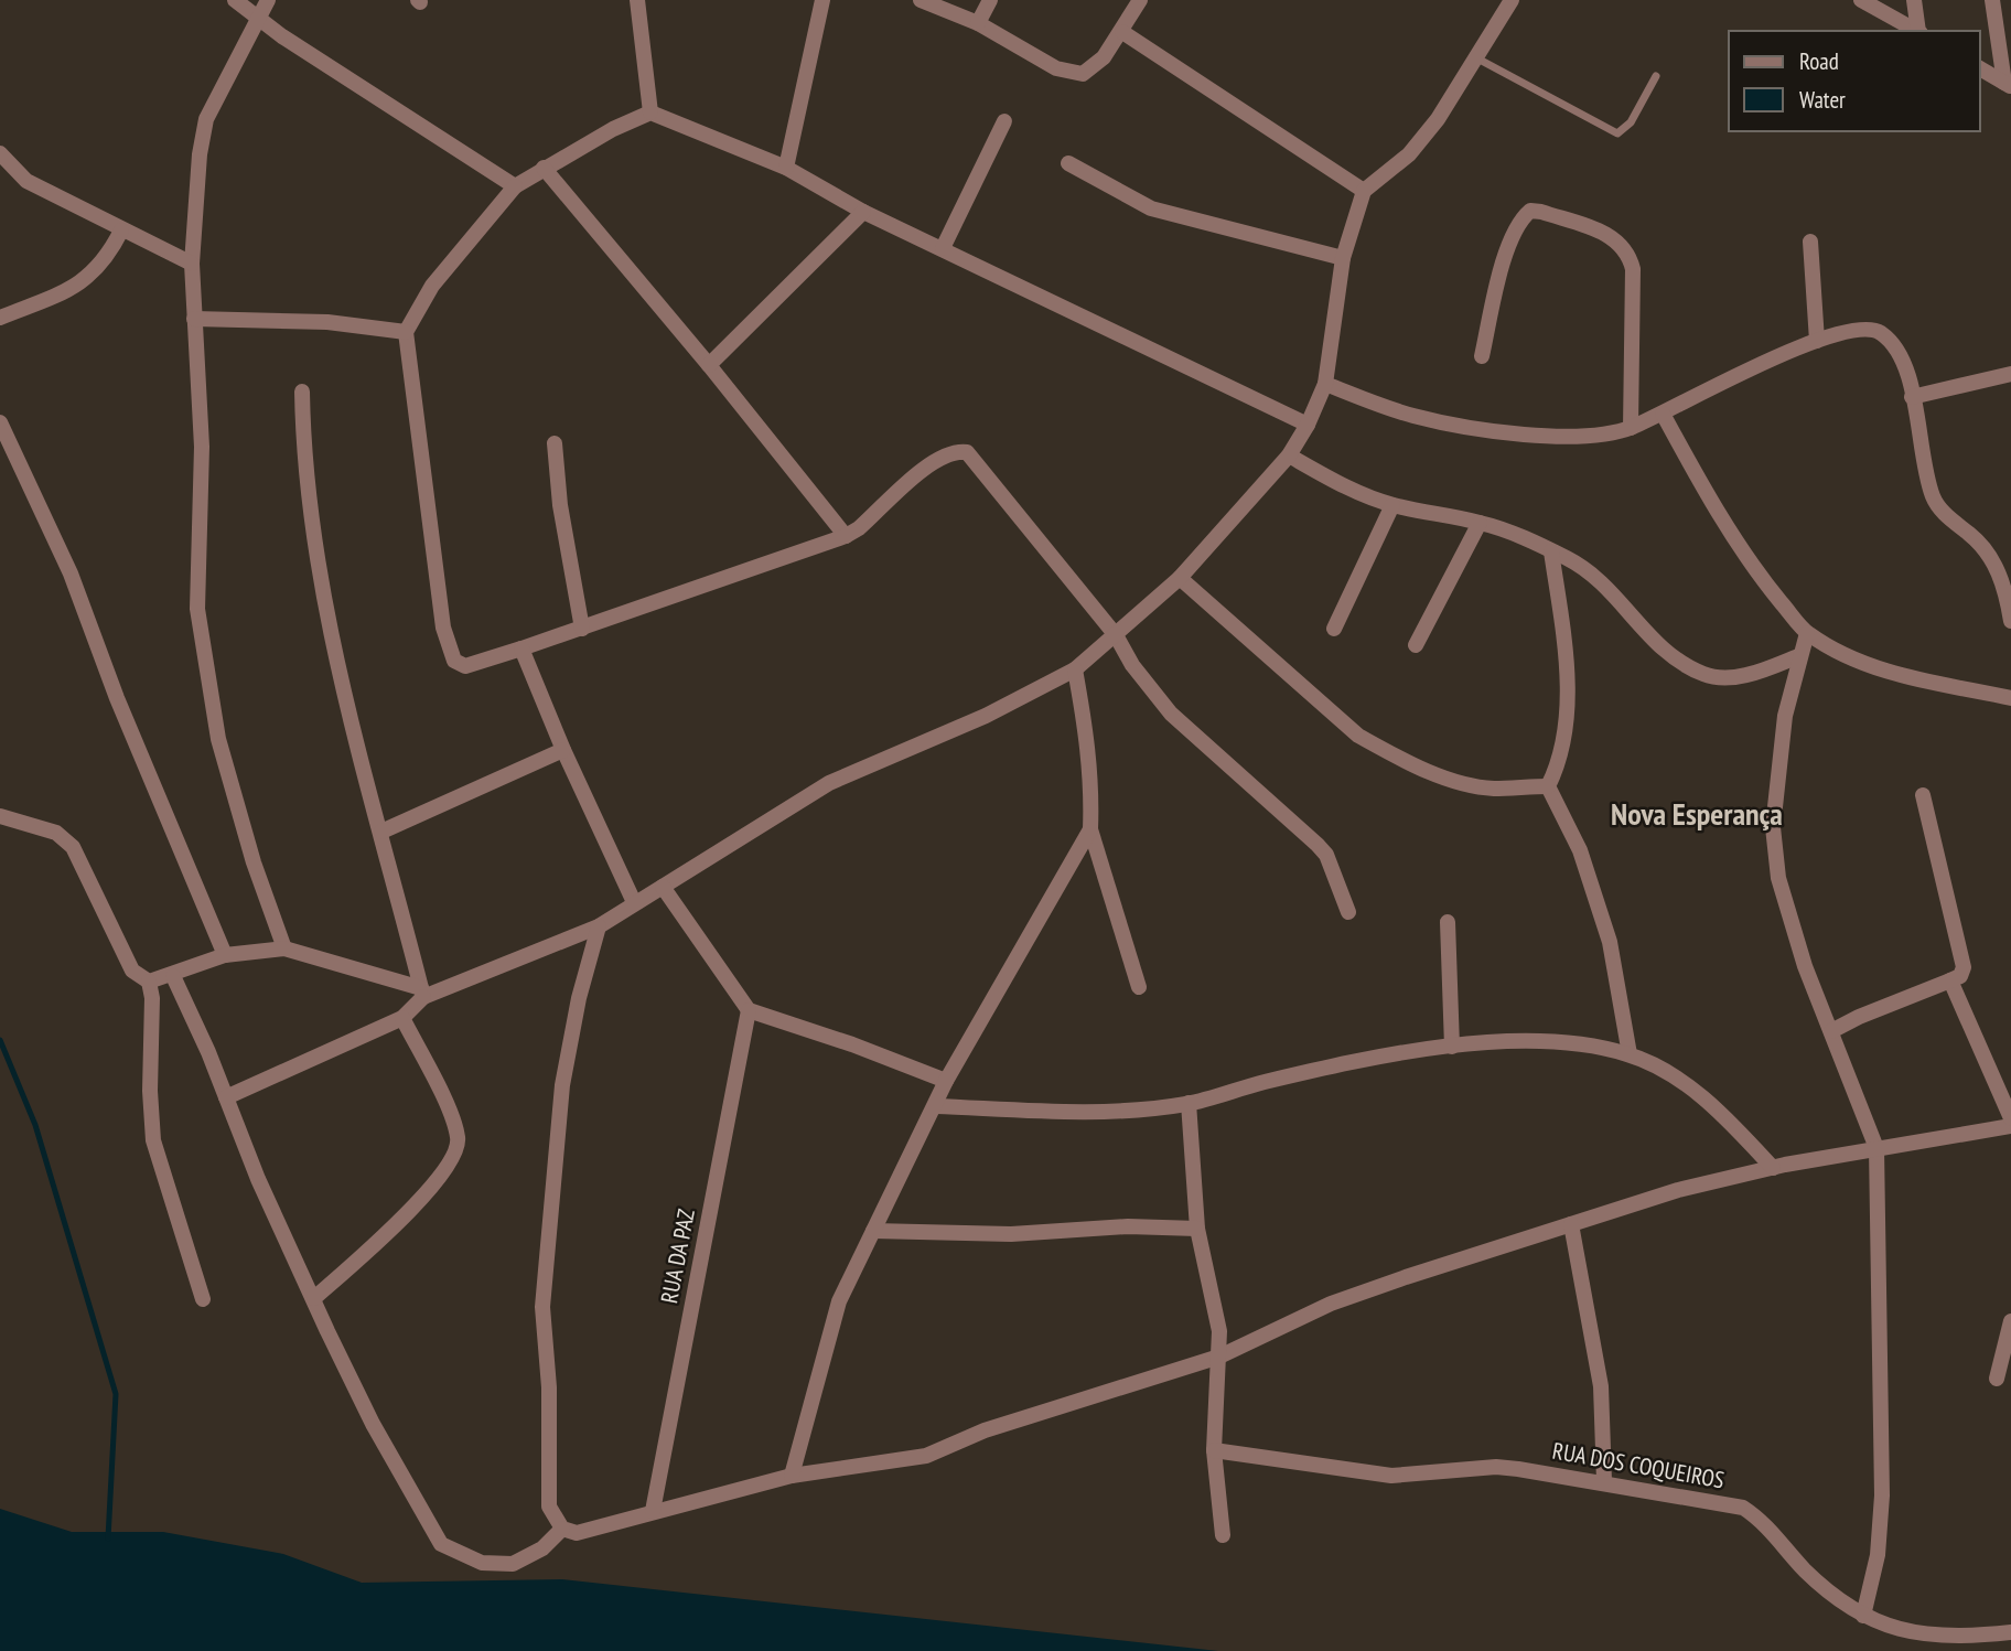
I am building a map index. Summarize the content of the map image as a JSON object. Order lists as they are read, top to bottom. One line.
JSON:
{"streets":{"street":["RUA DA PAZ","RUA DOS COQUEIROS"]},"districts":["Nova Esperança"],"legend":["Road","Water"]}
